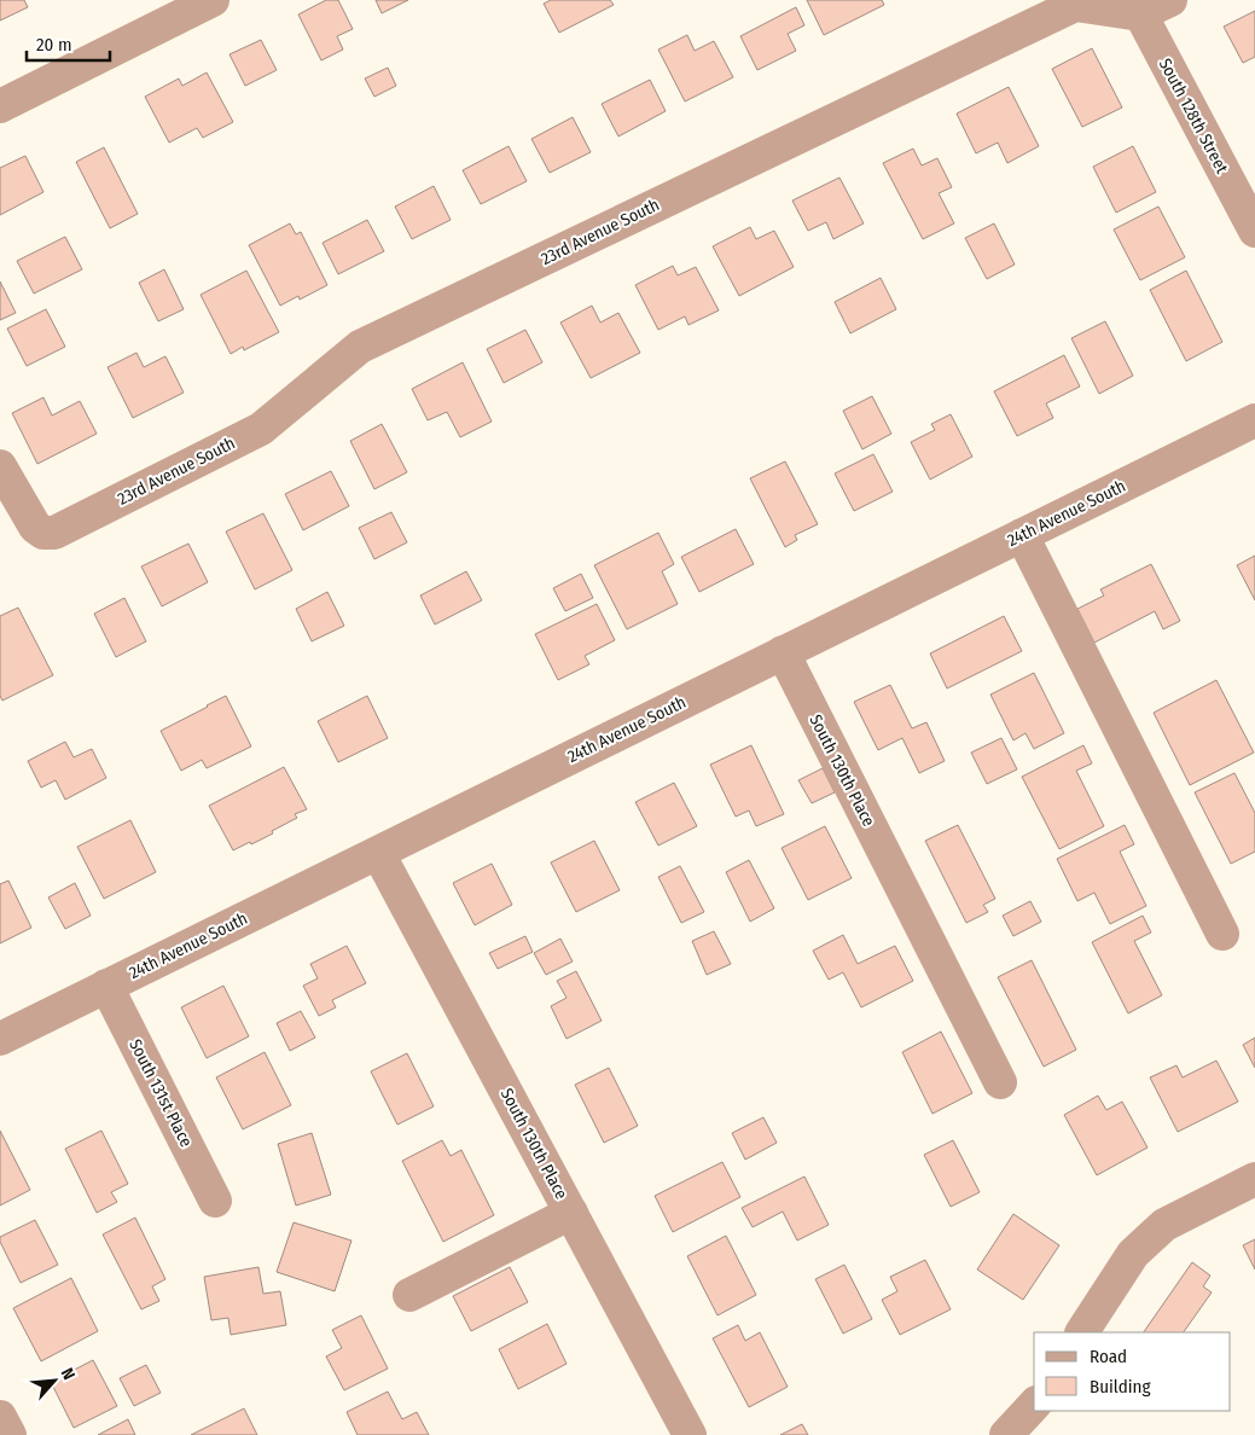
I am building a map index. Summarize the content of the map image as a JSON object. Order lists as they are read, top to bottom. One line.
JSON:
{"streets":{"street":["South 128th Street","23rd Avenue South","24th Avenue South","South 130th Place","South 131st Place"]},"crossings":[["South 128th Street","23rd Avenue South"],["24th Avenue South","South 130th Place"],["24th Avenue South","South 131st Place"]],"legend":["Road","Building"],"scale_bar":"20 m","north":"top right"}
